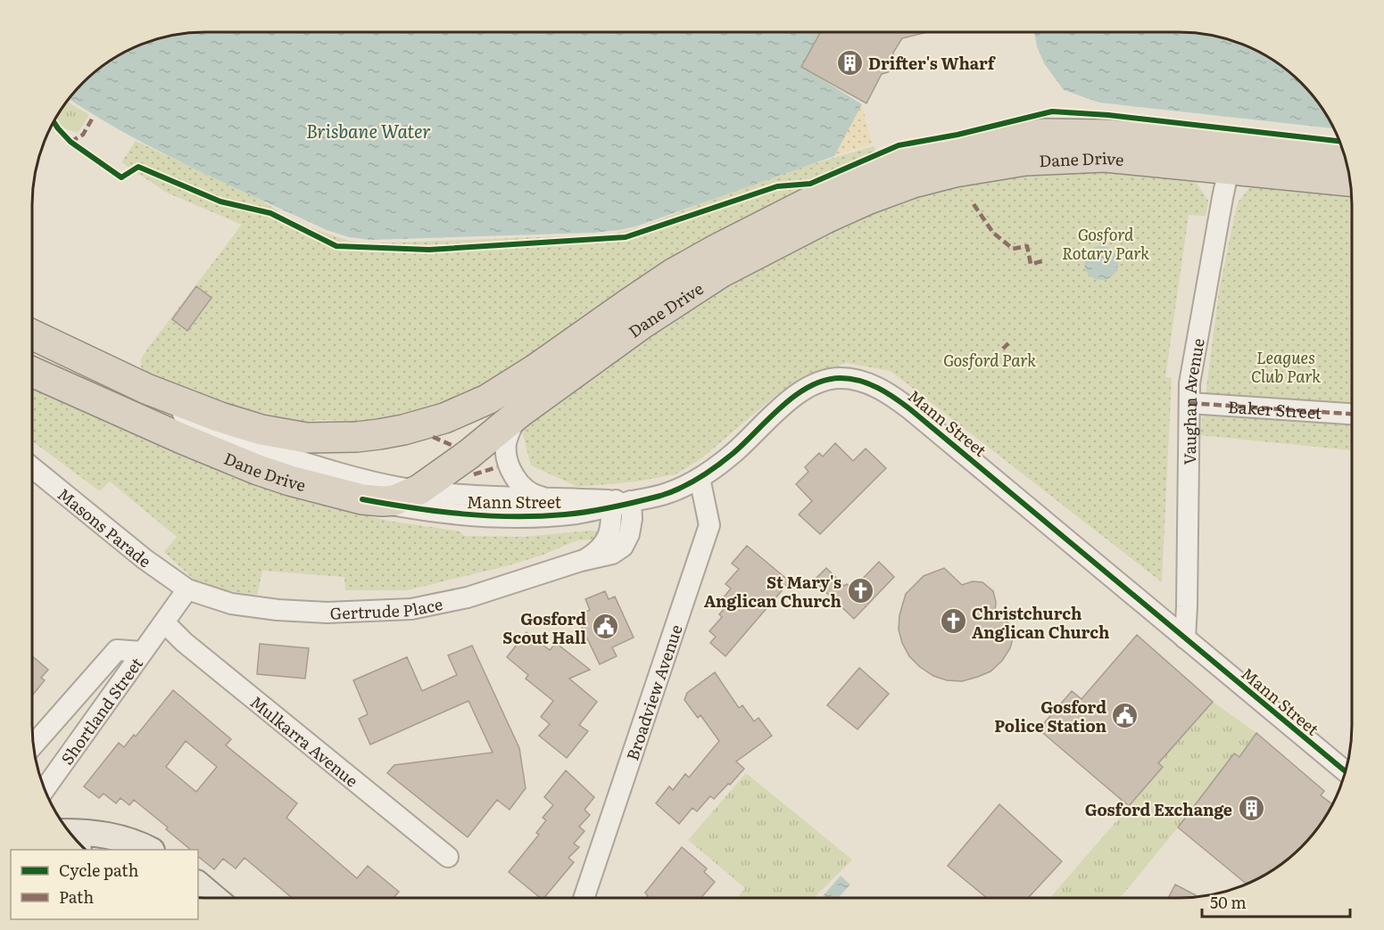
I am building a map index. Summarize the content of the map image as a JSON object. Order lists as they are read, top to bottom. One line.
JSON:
{"streets":{"highway":["Dane Drive"],"street":["Vaughan Avenue","Baker Street","Mann Street","Masons Parade","Gertrude Place","Broadview Avenue","Shortland Street","Mulkarra Avenue"]},"crossings":[["Dane Drive","Vaughan Avenue"],["Dane Drive","Mann Street"],["Vaughan Avenue","Baker Street"],["Vaughan Avenue","Mann Street"],["Mann Street","Gertrude Place"],["Mann Street","Broadview Avenue"],["Masons Parade","Gertrude Place"],["Masons Parade","Shortland Street"],["Gertrude Place","Shortland Street"],["Shortland Street","Mulkarra Avenue"]],"water":["Brisbane Water"],"parks":["Gosford Rotary Park","Leagues Club Park","Gosford Park"],"places":{"building":["Drifter's Wharf","Gosford Exchange"],"church":["St Mary's Anglican Church","Christchurch Anglican Church"],"public building":["Gosford Scout Hall","Gosford Police Station"]},"legend":["Cycle path","Path"],"scale_bar":"50 m"}
